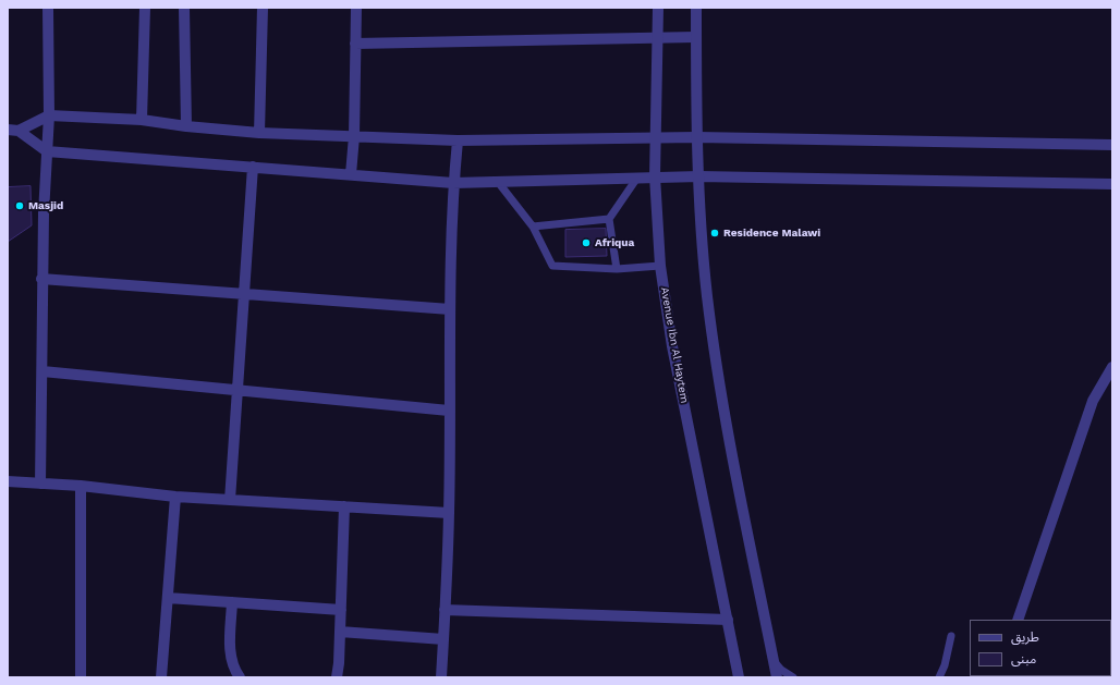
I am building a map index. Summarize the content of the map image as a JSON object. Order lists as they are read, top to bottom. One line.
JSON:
{"streets":{"street":["Avenue Ibn Al Haytem"]},"places":["Masjid","Residence Malawi","Afriqua"],"legend":["طريق","مبنى"]}
